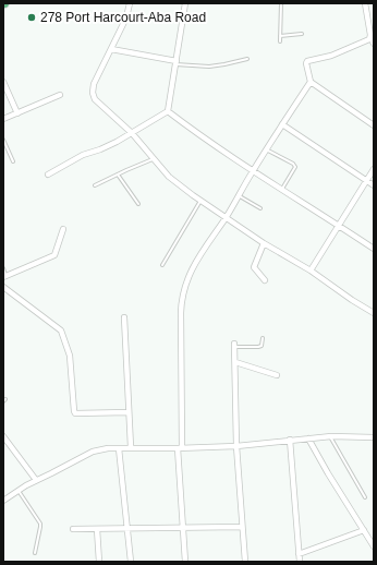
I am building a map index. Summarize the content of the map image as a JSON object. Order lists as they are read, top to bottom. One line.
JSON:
{"places":["278 Port Harcourt-Aba Road"]}
